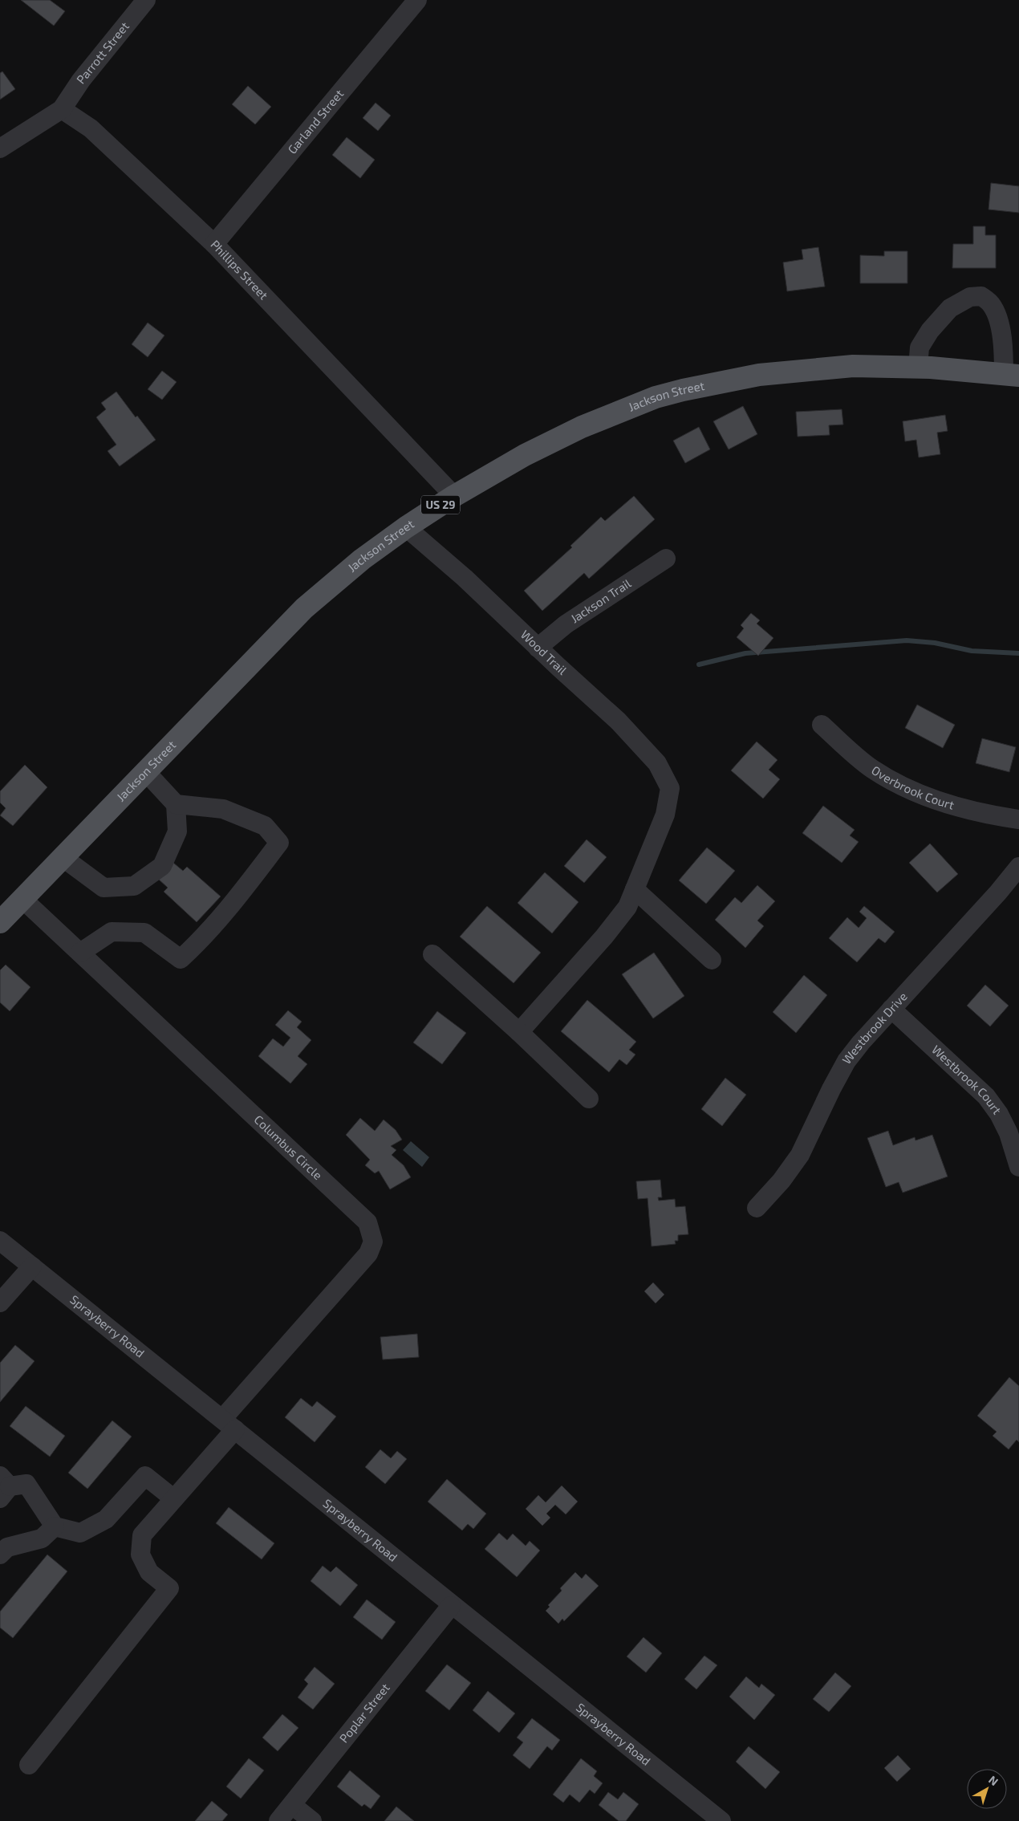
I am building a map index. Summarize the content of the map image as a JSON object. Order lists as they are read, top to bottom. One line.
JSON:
{"streets":{"main road":["Jackson Street","US 29"],"street":["Parrott Street","Garland Street","Phillips Street","Jackson Trail","Wood Trail","Overbrook Court","Westbrook Drive","Westbrook Court","Columbus Circle","Sprayberry Road","Poplar Street"]},"crossings":[["Parrott Street","Phillips Street"],["Garland Street","Phillips Street"],["Phillips Street","Jackson Street"],["Jackson Street","Wood Trail"],["Jackson Street","Columbus Circle"],["Jackson Trail","Wood Trail"],["Westbrook Drive","Westbrook Court"],["Columbus Circle","Sprayberry Road"],["Sprayberry Road","Poplar Street"]],"north":"top right"}
